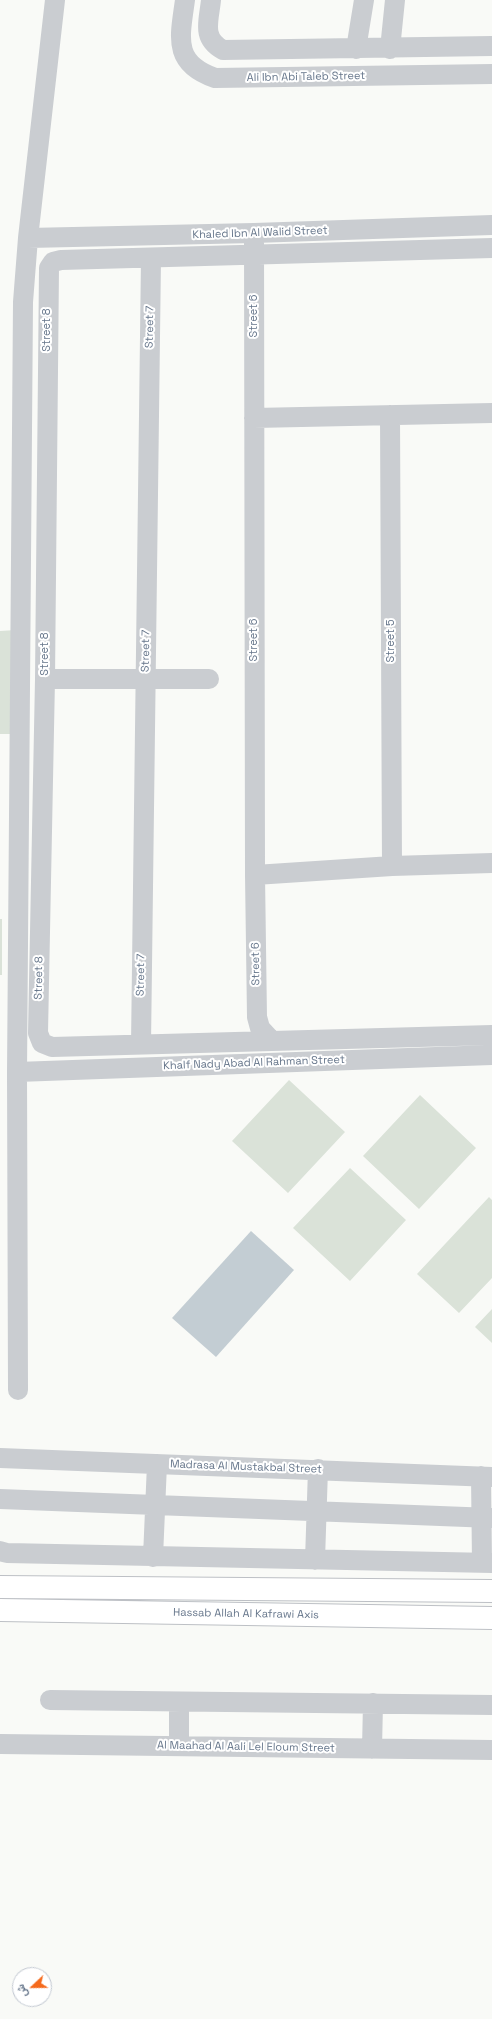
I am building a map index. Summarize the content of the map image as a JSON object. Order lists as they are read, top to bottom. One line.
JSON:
{"streets":{"main road":["Hassab Allah Al Kafrawi Axis"],"street":["Ali Ibn Abi Taleb Street","Khaled Ibn Al Walid Street","Street 6","Street 7","Street 8","Street 5","Khalf Nady Abad Al Rahman Street","Madrasa Al Mustakbal Street","Al Maahad Al Aali Lel Eloum Street"]},"crossings":[["Khaled Ibn Al Walid Street","Street 6"],["Khaled Ibn Al Walid Street","Street 7"],["Khaled Ibn Al Walid Street","Street 8"],["Street 6","Khalf Nady Abad Al Rahman Street"],["Street 7","Khalf Nady Abad Al Rahman Street"],["Street 8","Khalf Nady Abad Al Rahman Street"]],"north":"left"}
